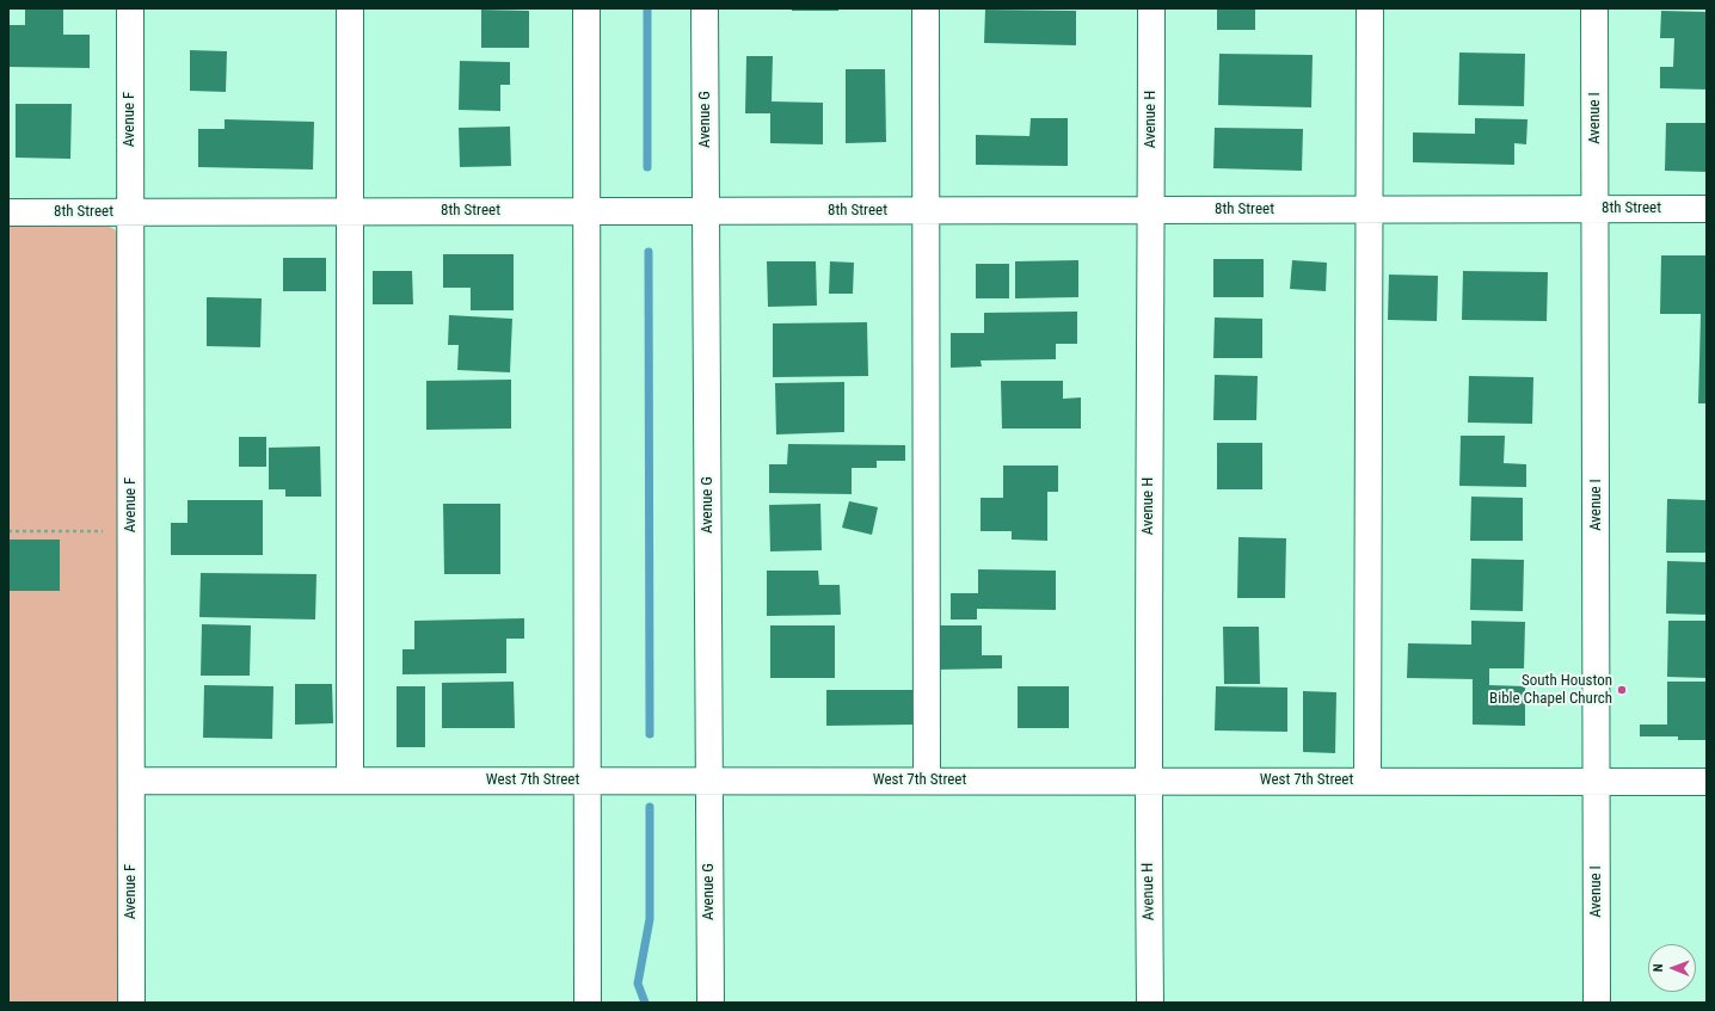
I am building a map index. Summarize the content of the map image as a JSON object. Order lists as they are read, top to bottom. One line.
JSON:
{"streets":{"street":["Avenue I","Avenue F","Avenue G","Avenue H","8th Street","West 7th Street"]},"crossings":[["Avenue I","8th Street"],["Avenue I","West 7th Street"],["Avenue F","8th Street"],["Avenue F","West 7th Street"],["Avenue G","8th Street"],["Avenue G","West 7th Street"],["Avenue H","8th Street"],["Avenue H","West 7th Street"]],"places":["South Houston Bible Chapel Church"],"north":"left"}
